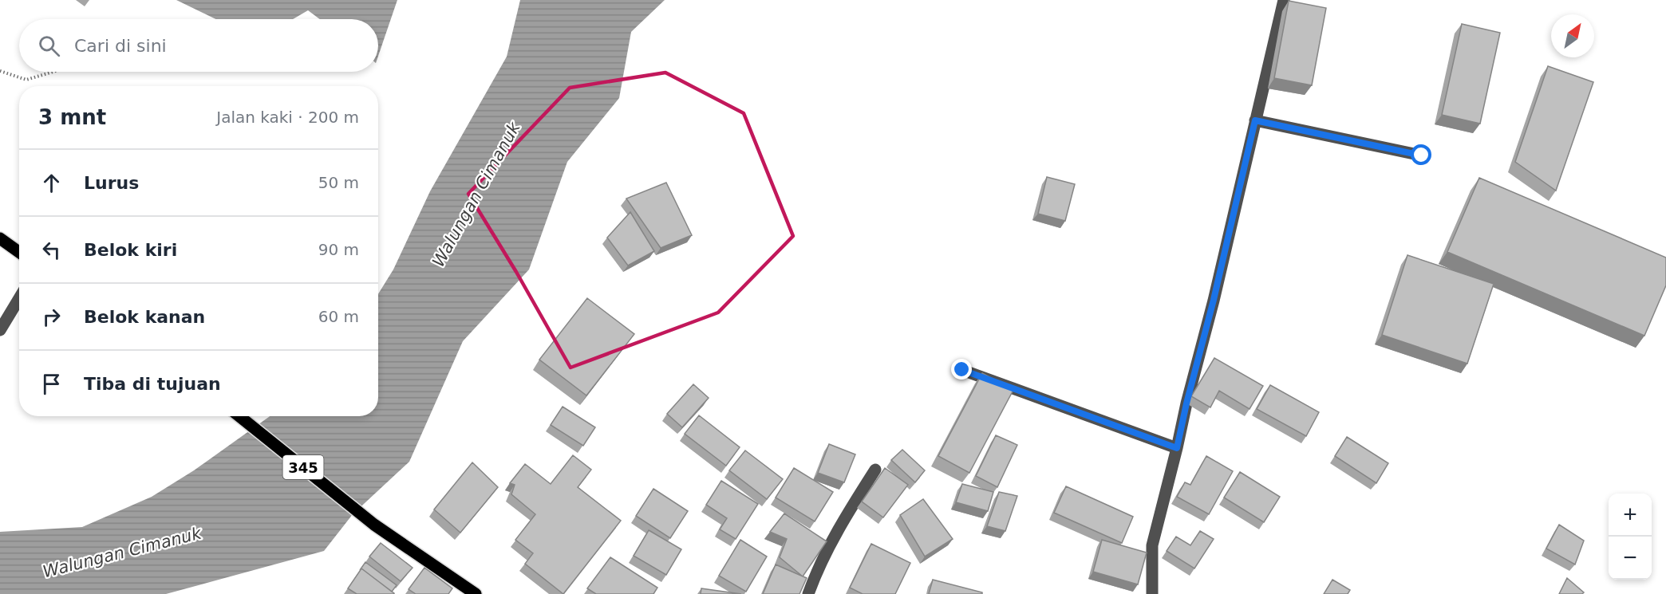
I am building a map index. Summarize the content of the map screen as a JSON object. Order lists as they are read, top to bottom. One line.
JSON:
{"streets":{"main road":["345"]},"water":["Walungan Cimanuk"],"north":"top right","page":{"search":"Cari di sini","heading":["3 mnt","Jalan kaki · 200 m"],"list":[["Lurus","50 m"],["Belok kiri","90 m"],["Belok kanan","60 m"],"Tiba di tujuan"],"map_buttons":["+","−"]}}
